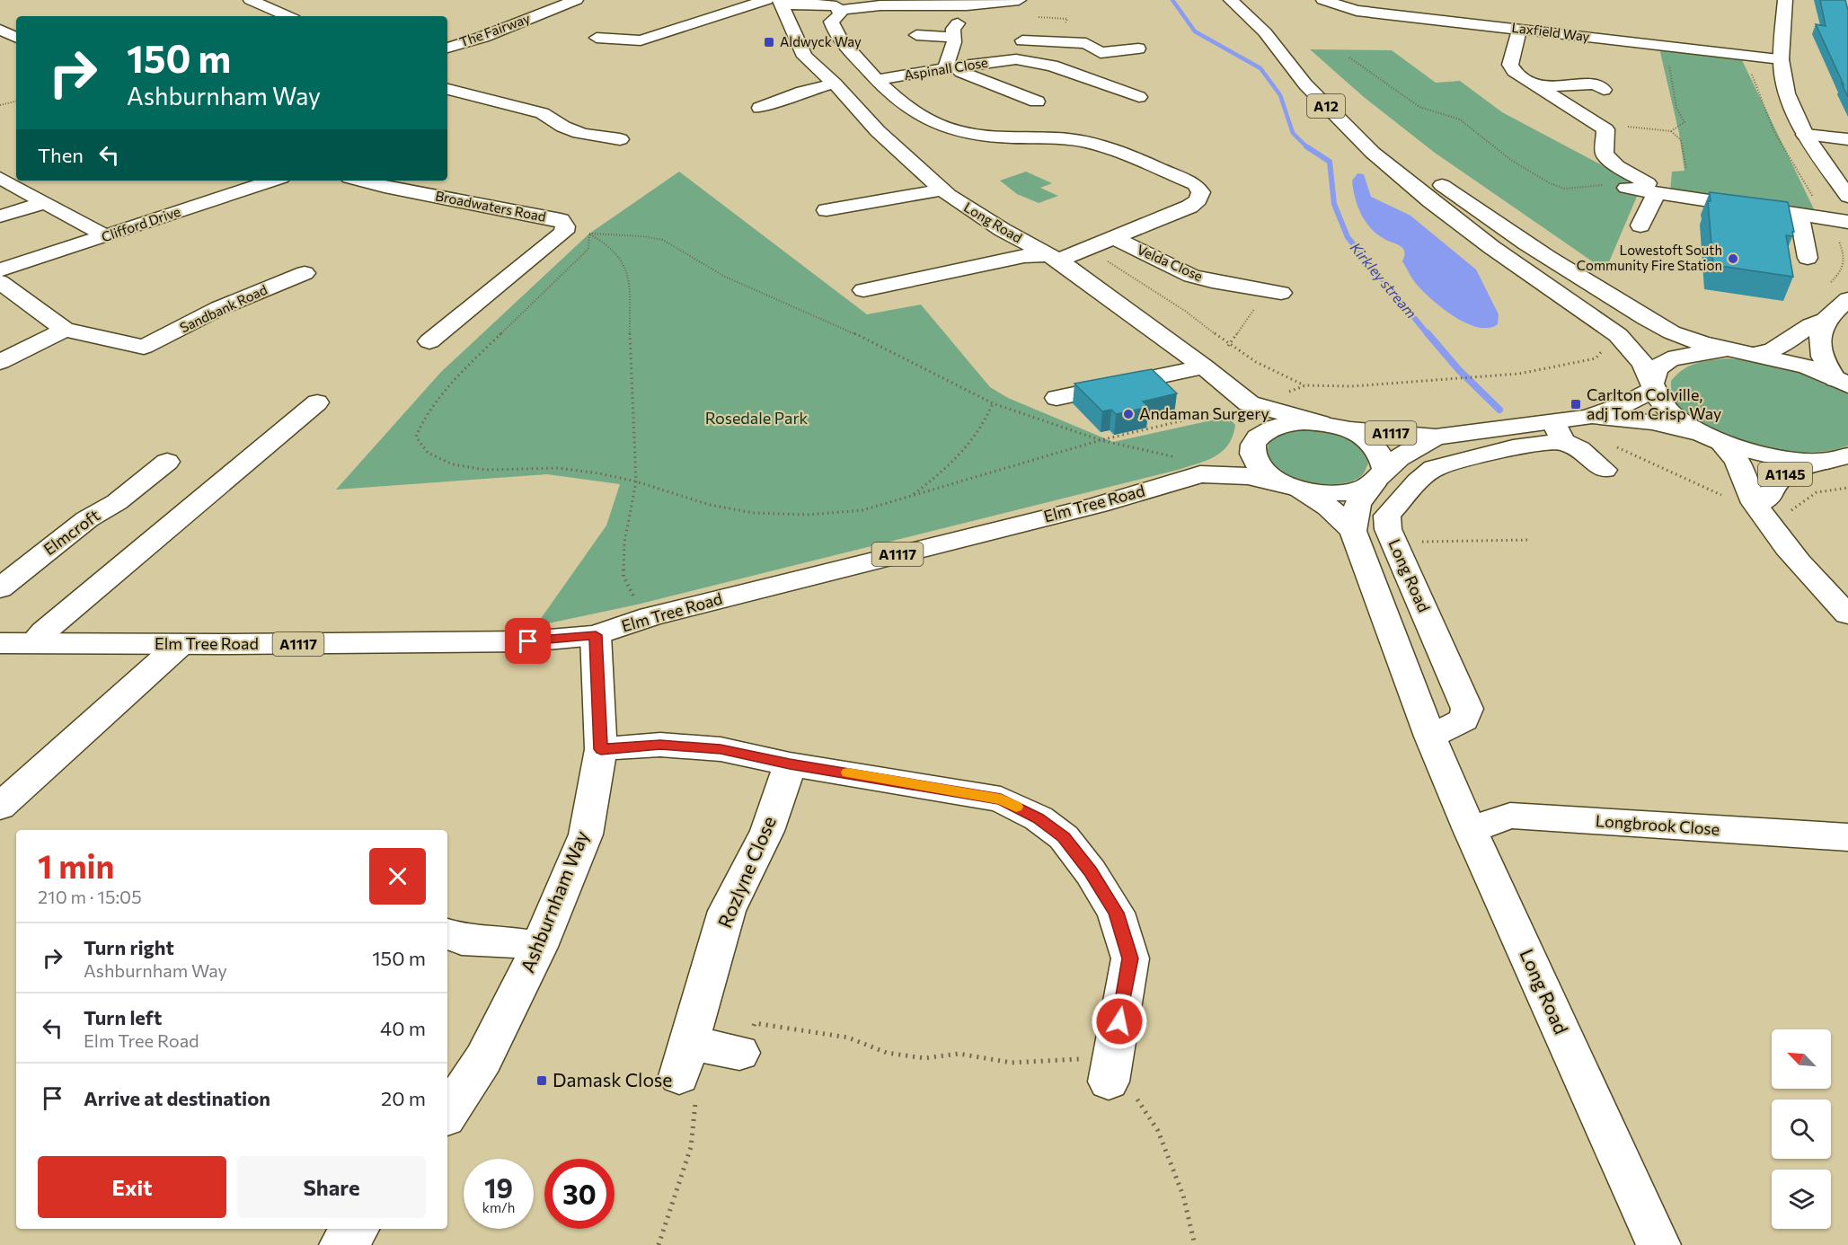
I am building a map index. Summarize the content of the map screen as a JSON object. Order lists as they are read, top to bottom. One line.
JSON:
{"streets":{"main road":["The Fairway","Laxfield Way","Aspinall Close","A12","Broadwaters Road","Long Road","Clifford Drive","Velda Close","Sandbank Road","A1117","A1145","Elm Tree Road","Elmcroft","Longbrook Close","Rozlyne Close","Ashburnham Way"]},"crossings":[["A12","A1117"],["Long Road","A1117"],["Long Road","Elm Tree Road"],["Long Road","Longbrook Close"],["A1117","A1145"],["Elm Tree Road","Ashburnham Way"]],"water":["Kirkley stream"],"parks":["Rosedale Park"],"places":{"transit":["Aldwyck Way","Carlton Colville, adj Tom Crisp Way","Damask Close"],"other":["Lowestoft South Community Fire Station","Andaman Surgery"]},"north":"top left","page":{"turn":["150 m","Ashburnham Way"],"then":"Then","heading":["1 min","210 m · 15:05"],"list":[{"name":"Turn right","note":"Ashburnham Way","value":"150 m"},{"name":"Turn left","note":"Elm Tree Road","value":"40 m"},{"name":"Arrive at destination","value":"20 m"}],"buttons":["Exit","Share"],"speed":"19 km/h","limit":"30"}}
